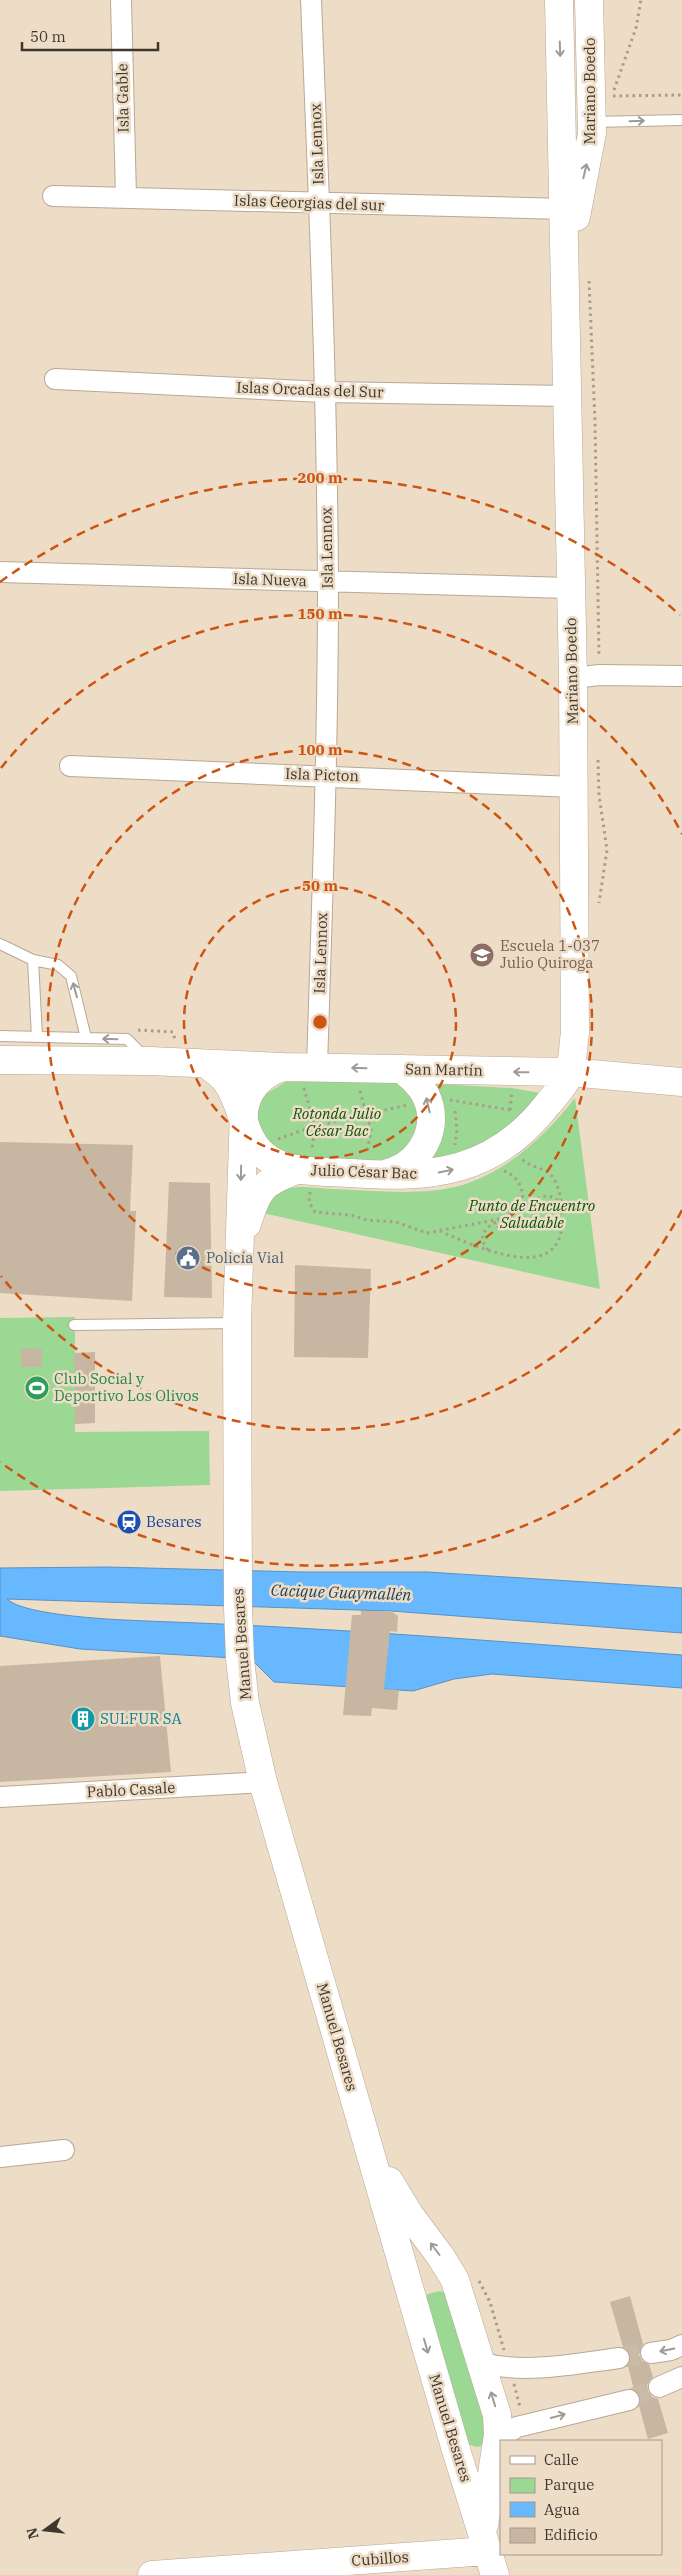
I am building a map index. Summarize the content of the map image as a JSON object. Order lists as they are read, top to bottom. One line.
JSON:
{"streets":{"main road":["Mariano Boedo","San Martín","Julio César Bac","Manuel Besares","Cubillos"],"street":["Isla Gable","Isla Lennox","Islas Georgias del sur","Islas Orcadas del Sur","Isla Nueva","Isla Picton","Pablo Casale"]},"crossings":[["Mariano Boedo","Islas Georgias del sur"],["Mariano Boedo","Islas Orcadas del Sur"],["Mariano Boedo","Isla Nueva"],["Mariano Boedo","Isla Picton"],["Mariano Boedo","San Martín"],["Mariano Boedo","Julio César Bac"],["Isla Gable","Islas Georgias del sur"],["Isla Lennox","Islas Georgias del sur"],["Isla Lennox","Islas Orcadas del Sur"],["Isla Lennox","Isla Nueva"],["Isla Lennox","Isla Picton"],["Isla Lennox","San Martín"],["San Martín","Julio César Bac"],["Julio César Bac","Manuel Besares"],["Manuel Besares","Pablo Casale"],["Manuel Besares","Cubillos"]],"water":["Cacique Guaymallén"],"parks":["Rotonda Julio César Bac","Punto de Encuentro Saludable"],"places":{"school or university":["Escuela 1-037 Julio Quiroga"],"public building":["Policía Vial"],"sports":["Club Social y Deportivo Los Olivos"],"station":["Besares"],"building":["SULFUR SA"]},"legend":["Calle","Parque","Agua","Edificio"],"scale_bar":"50 m","north":"left","rings":["200 m","150 m","100 m","50 m"]}
